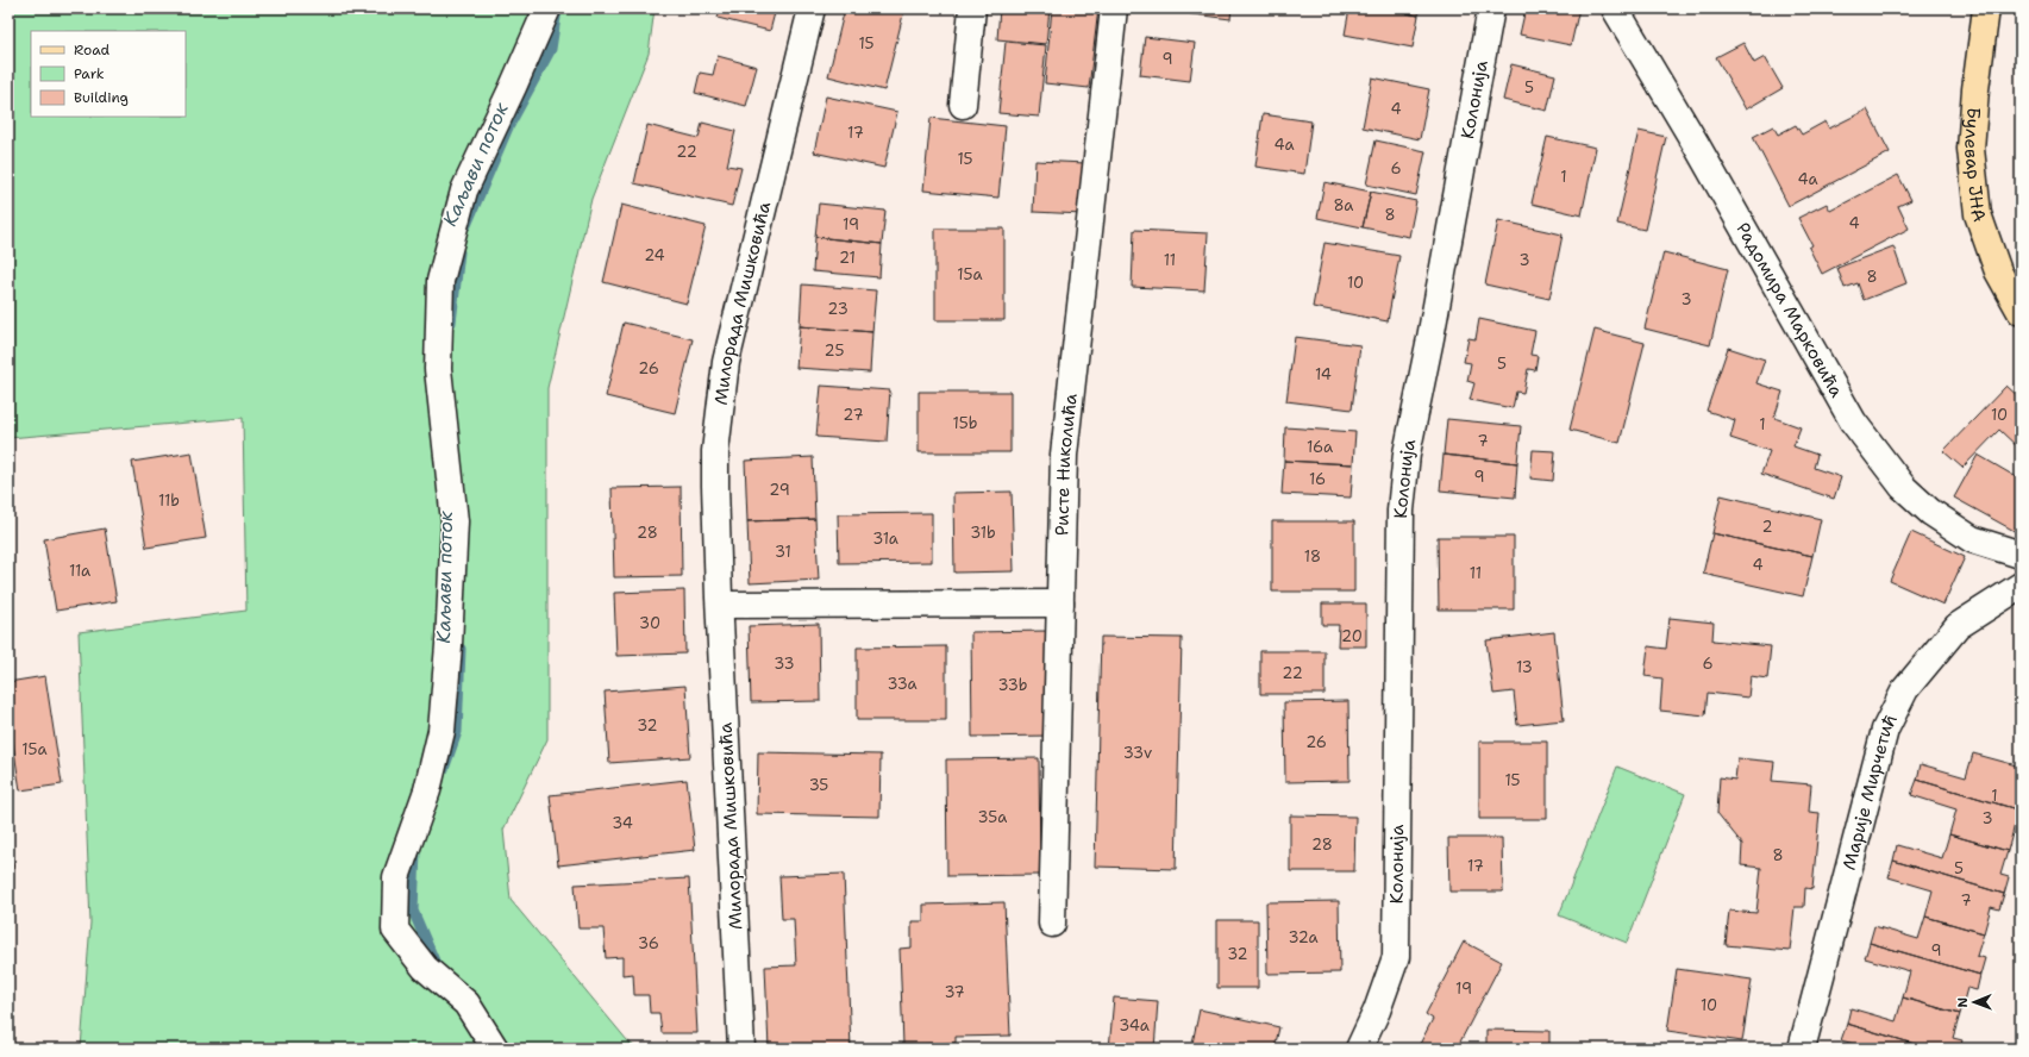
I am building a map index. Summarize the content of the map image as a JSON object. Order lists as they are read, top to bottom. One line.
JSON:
{"streets":{"main road":["Булевар ЈНА"],"street":["Колонија","Милорада Мишковића","Радомира Марковића","Ристе Николића","Марије Мирчетић"]},"water":["Каљави поток"],"house_numbers":["15","9","5","4","17","4a","22","15","6","1","4a","8a","8","4","19","24","21","11","3","15a","8","10","3","23","25","5","26","14","27","10","15b","1","7","16a","9","16","29","11b","2","28","31b","31a","31","18","4","11a","11","30","20","33","6","13","22","33a","33b","32","26","15a","33v","15","35","1","35a","3","34","28","8","17","5","7","32a","36","9","32","19","37","10","34a"],"legend":["Road","Park","Building"],"north":"left"}
